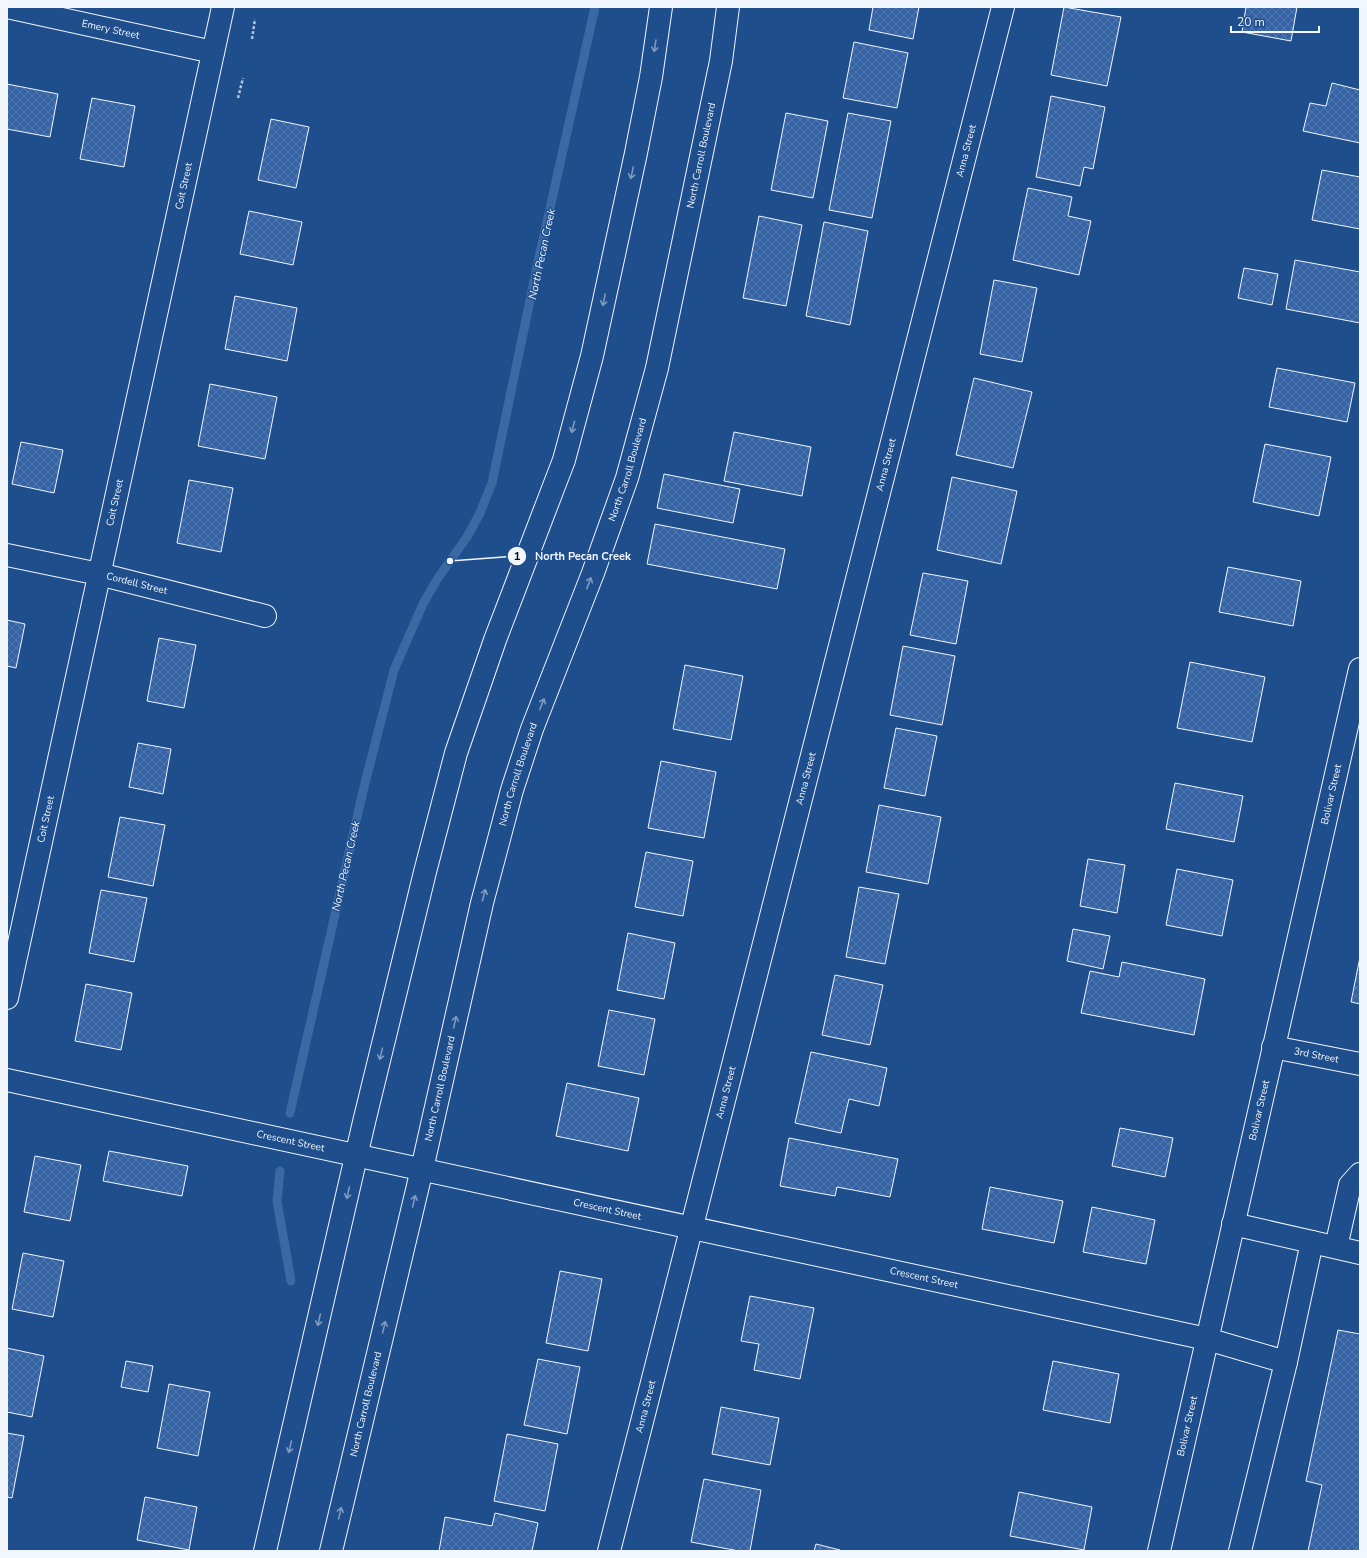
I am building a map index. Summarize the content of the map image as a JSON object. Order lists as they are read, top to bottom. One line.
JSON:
{"streets":{"street":["Emery Street","Anna Street","North Carroll Boulevard","Coit Street","Cordell Street","Bolivar Street","3rd Street","Crescent Street"]},"crossings":[["Emery Street","Coit Street"],["Anna Street","Crescent Street"],["North Carroll Boulevard","Crescent Street"],["Coit Street","Cordell Street"],["Bolivar Street","3rd Street"],["Bolivar Street","Crescent Street"]],"water":["North Pecan Creek"],"places":["North Pecan Creek"],"scale_bar":"20 m"}
